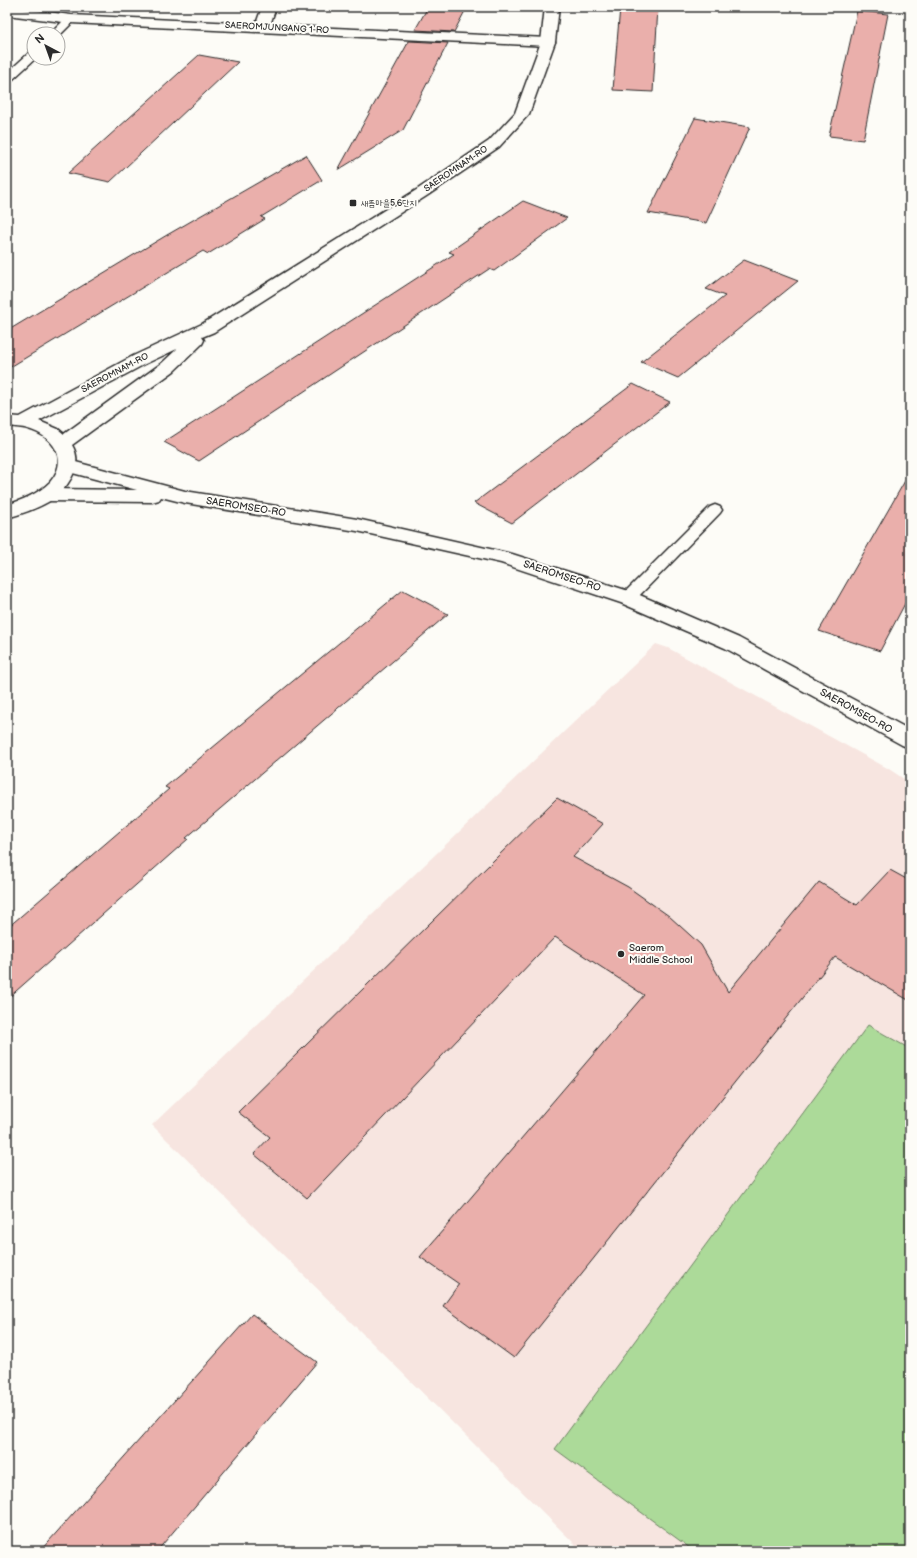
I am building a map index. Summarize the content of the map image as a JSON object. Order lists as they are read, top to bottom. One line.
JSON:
{"streets":{"street":["SAEROMJUNGANG 1-RO","SAEROMNAM-RO","SAEROMSEO-RO"]},"crossings":[["SAEROMJUNGANG 1-RO","SAEROMNAM-RO"]],"places":{"transit":["새뜸마을5,6단지"],"other":["Saerom Middle School"]},"north":"top left"}
